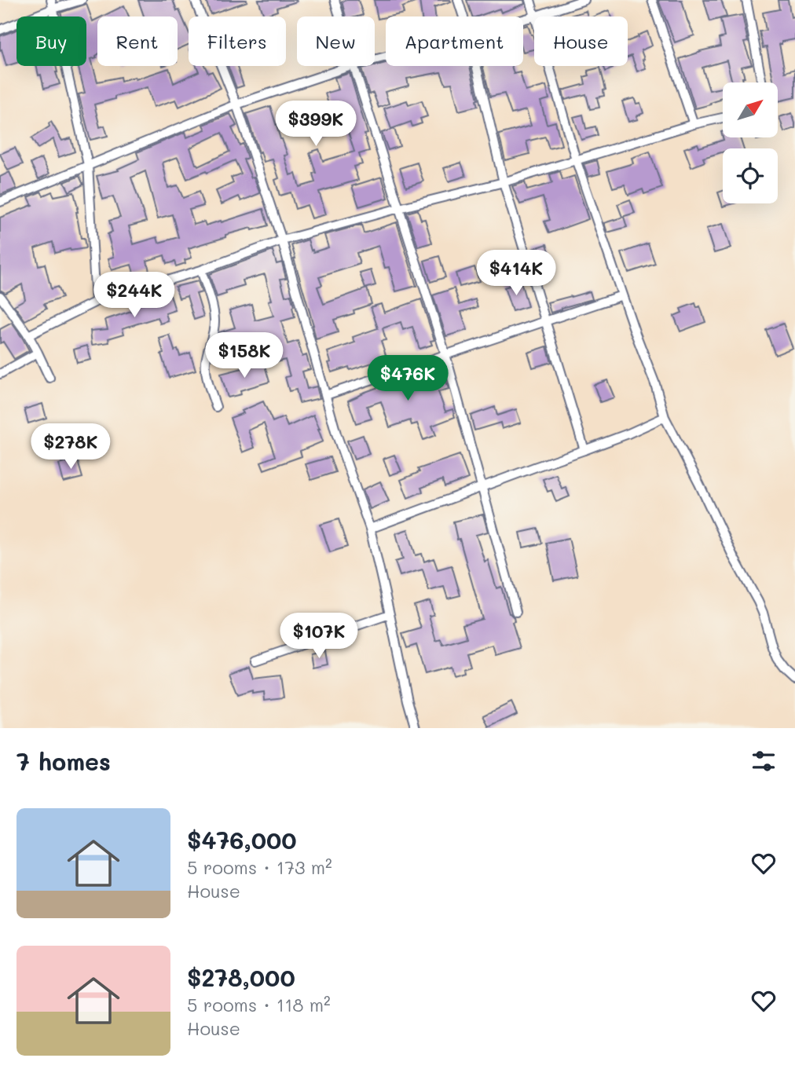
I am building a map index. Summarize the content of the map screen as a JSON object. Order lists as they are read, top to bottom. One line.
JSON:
{"north":"top right","page":{"chip":["Buy","Rent","Filters","New","Apartment","House"],"price":["$399K","$414K","$244K","$158K","$476K","$278K","$107K"],"heading":"7 homes","list":[{"name":"$476,000","note":"5 rooms · 173 m² · House"},{"name":"$278,000","note":"5 rooms · 118 m² · House"}]}}
